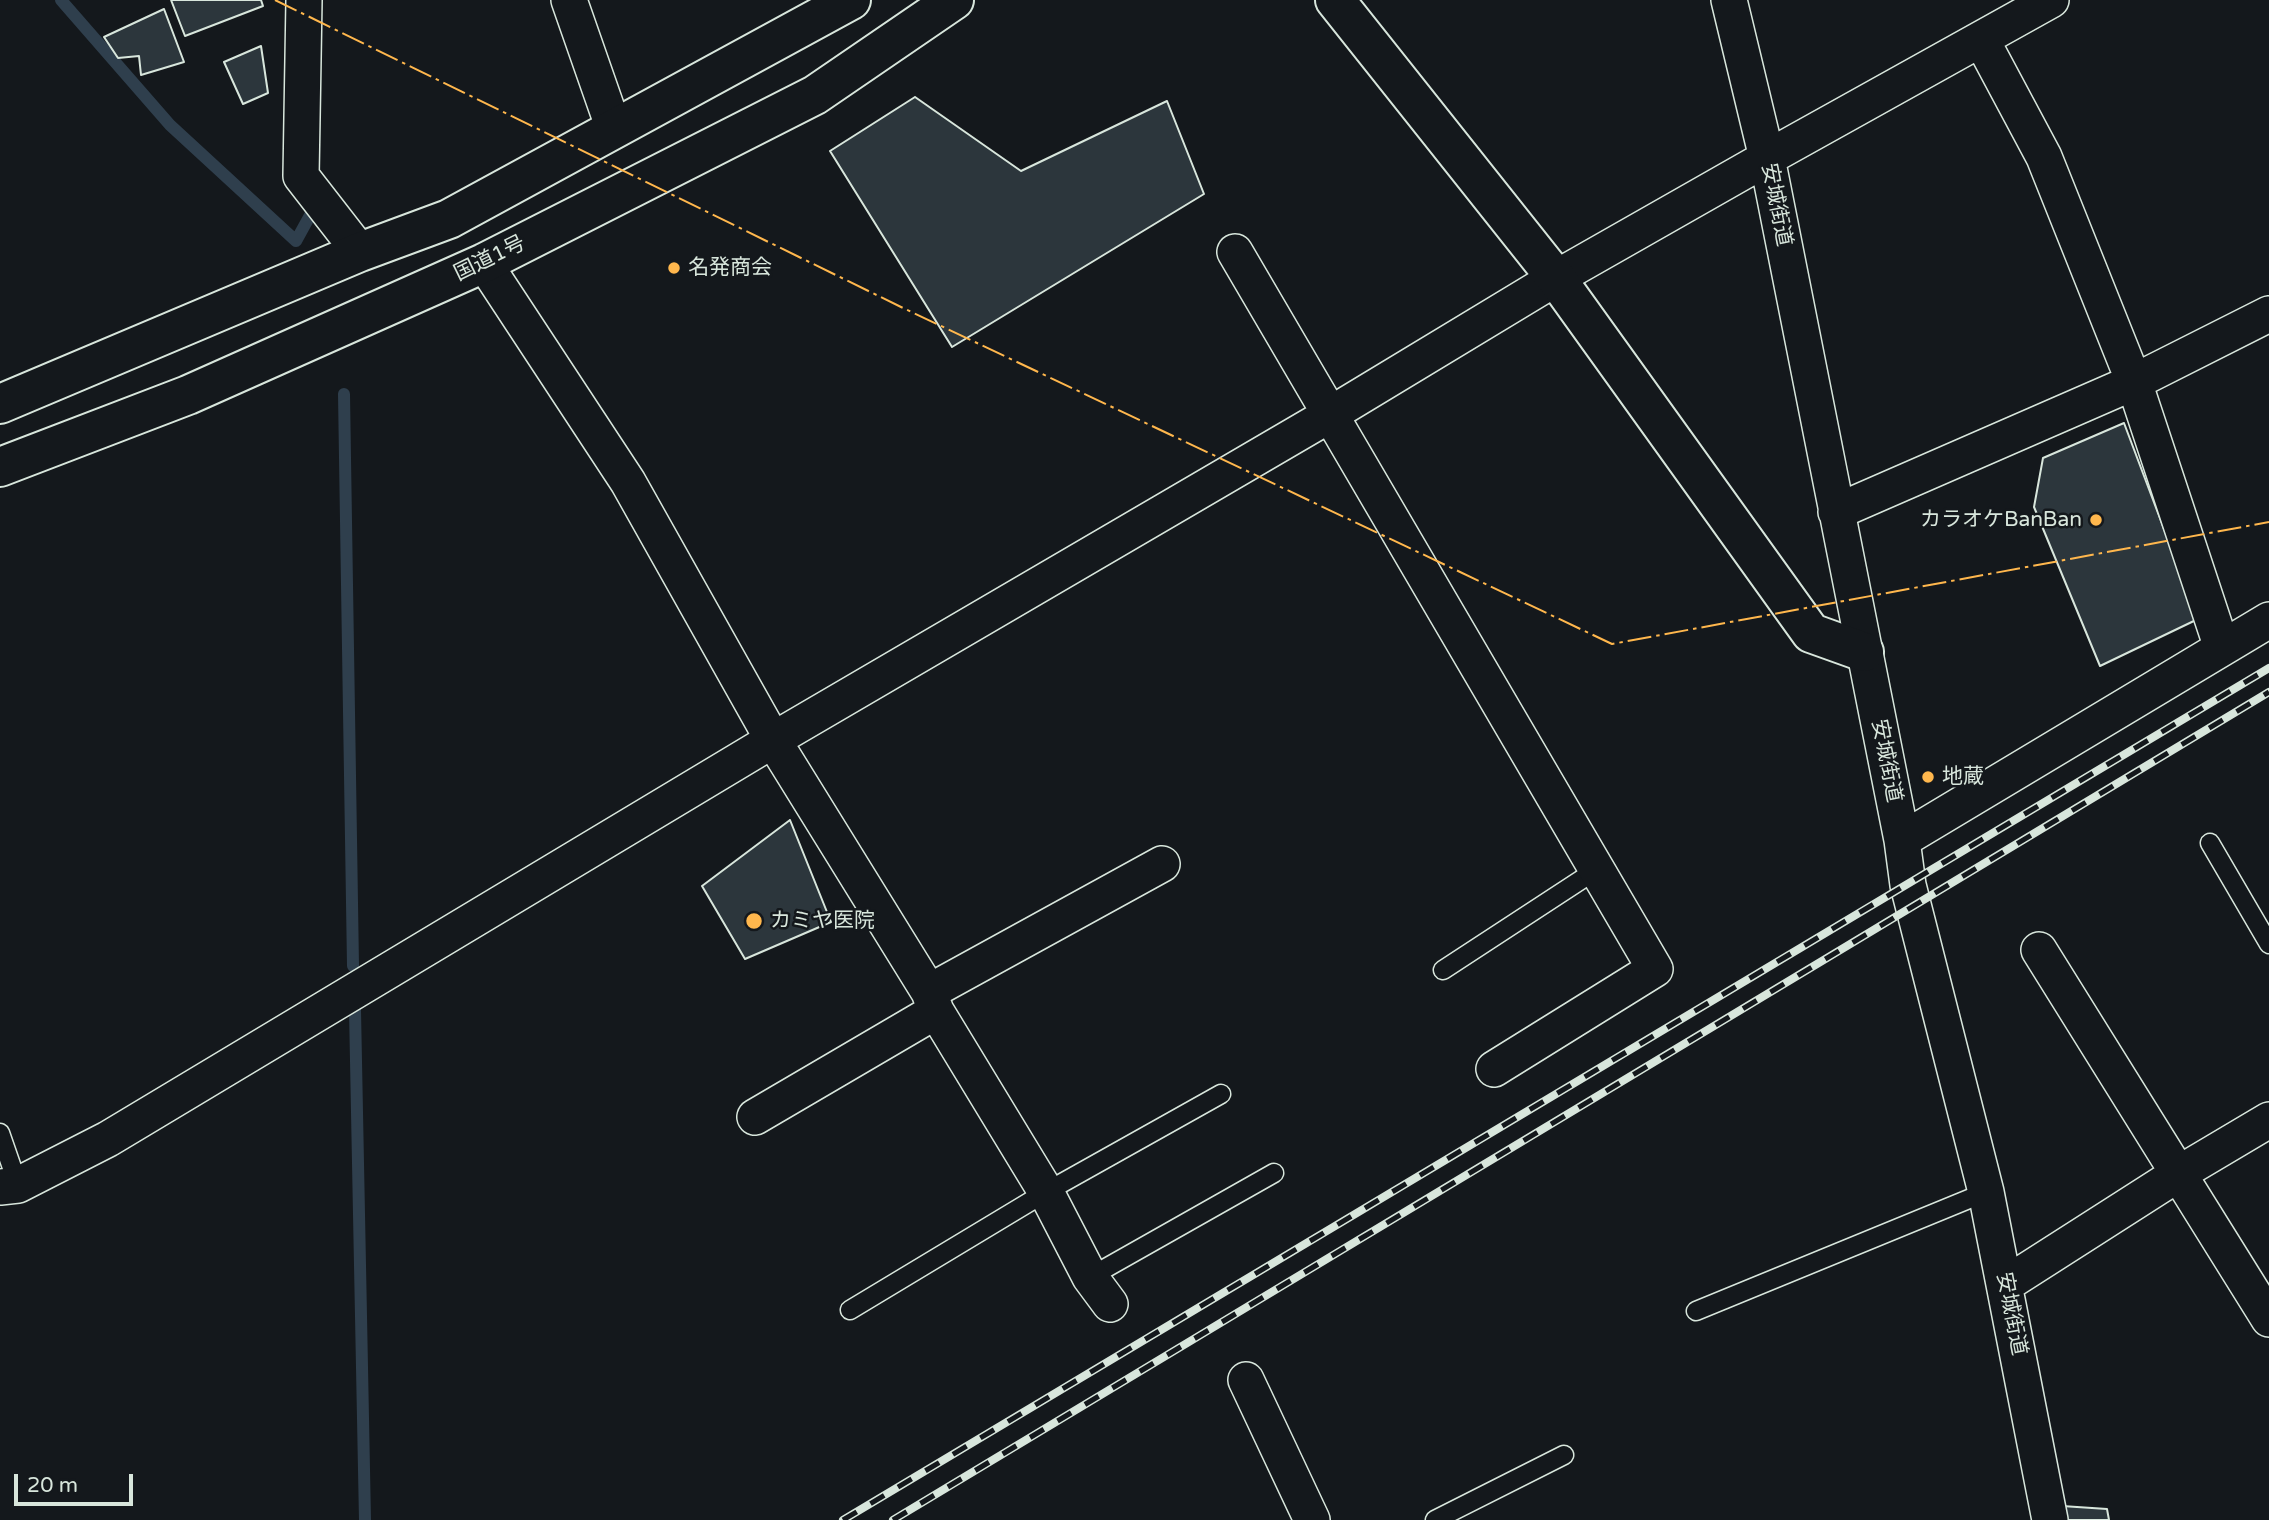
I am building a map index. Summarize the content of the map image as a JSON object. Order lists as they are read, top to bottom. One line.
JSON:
{"streets":{"main road":["国道1号"],"street":["安城街道"]},"places":["名発商会","カラオケBanBan","地蔵","カミヤ医院"],"scale_bar":"20 m"}
